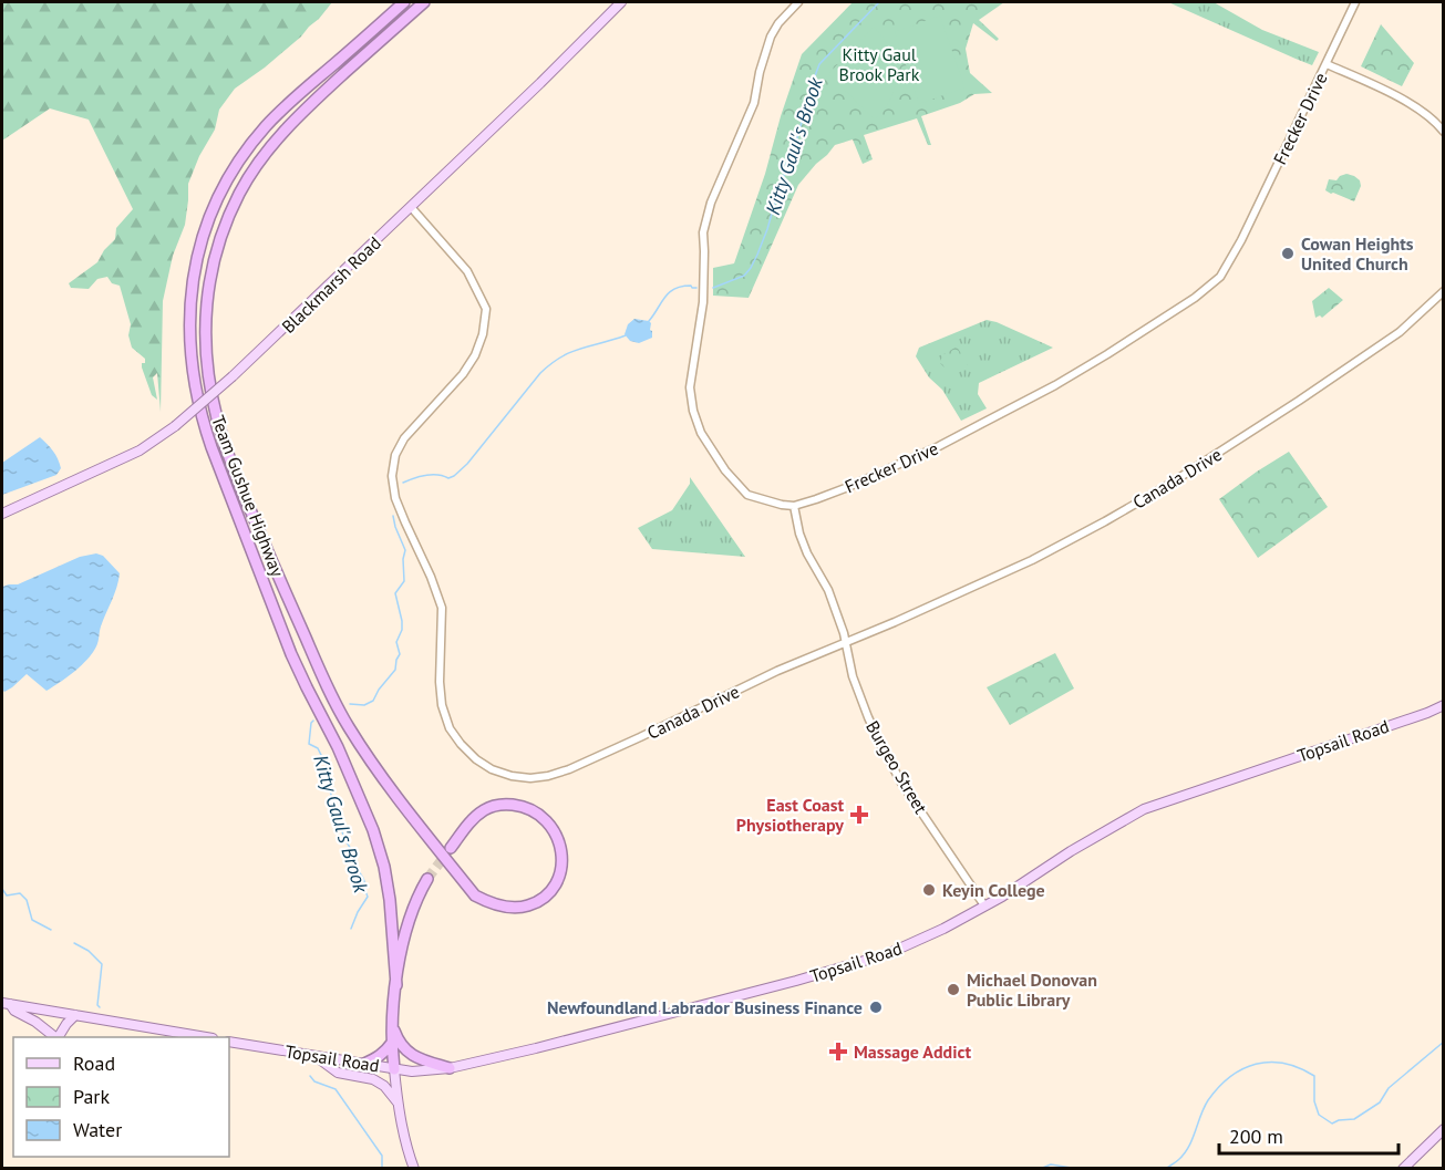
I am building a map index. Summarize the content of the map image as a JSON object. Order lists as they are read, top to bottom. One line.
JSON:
{"streets":{"highway":["Team Gushue Highway"],"main road":["Blackmarsh Road","Topsail Road"],"street":["Frecker Drive","Canada Drive","Burgeo Street"]},"crossings":[["Frecker Drive","Burgeo Street"],["Blackmarsh Road","Canada Drive"],["Canada Drive","Burgeo Street"],["Topsail Road","Burgeo Street"]],"water":["Kitty Gaul's Brook"],"parks":["Kitty Gaul Brook Park"],"places":{"other":["Cowan Heights United Church","Keyin College","Michael Donovan Public Library","Newfoundland Labrador Business Finance"],"health":["East Coast Physiotherapy","Massage Addict"]},"legend":["Road","Park","Water"],"scale_bar":"200 m"}
